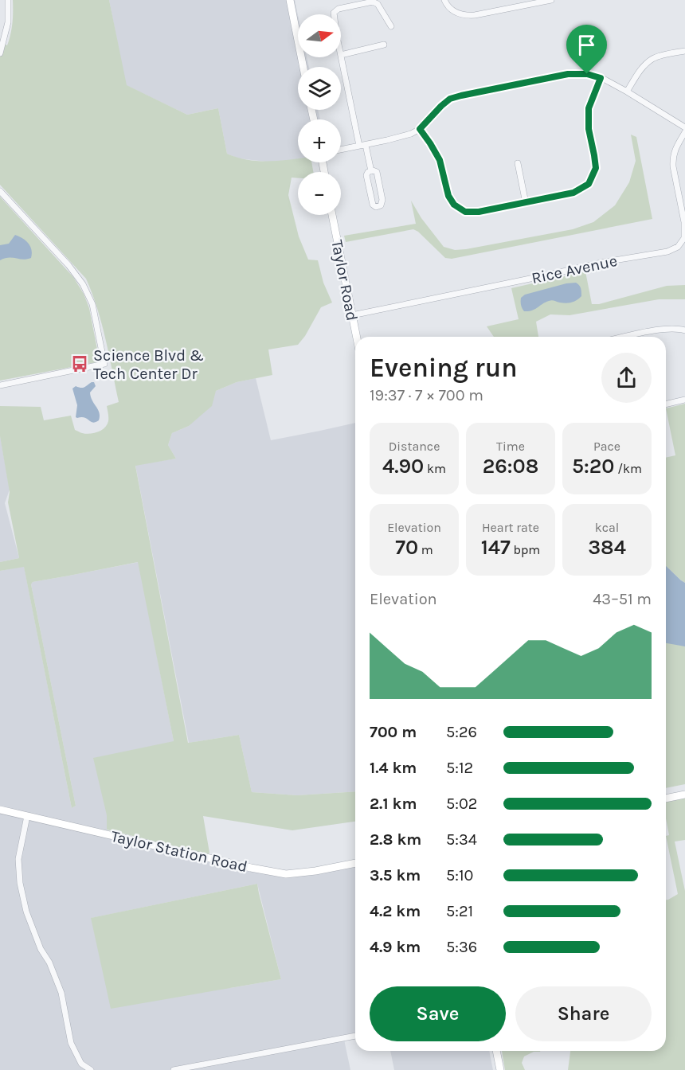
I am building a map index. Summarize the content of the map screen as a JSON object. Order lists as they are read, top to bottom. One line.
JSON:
{"streets":{"main road":["Taylor Road","Taylor Station Road"],"street":["Rice Avenue"]},"crossings":[["Rice Avenue","Taylor Road"]],"places":{"bus stop":["Science Blvd & Tech Center Dr"]},"north":"right","page":{"map_buttons":["+","−"],"heading":["Evening run","19:37 · 7 × 700 m"],"stats":[["Distance","4.90 km"],["Time","26:08"],["Pace","5:20 /km"],["Elevation","70 m"],["Heart rate","147 bpm"],["kcal","384"]],"chart":["Elevation","43–51 m"],"list":[{"name":"700 m","note":"5:26"},{"name":"1.4 km","note":"5:12"},{"name":"2.1 km","note":"5:02"},{"name":"2.8 km","note":"5:34"},{"name":"3.5 km","note":"5:10"},{"name":"4.2 km","note":"5:21"},{"name":"4.9 km","note":"5:36"}],"buttons":["Save","Share"]}}
